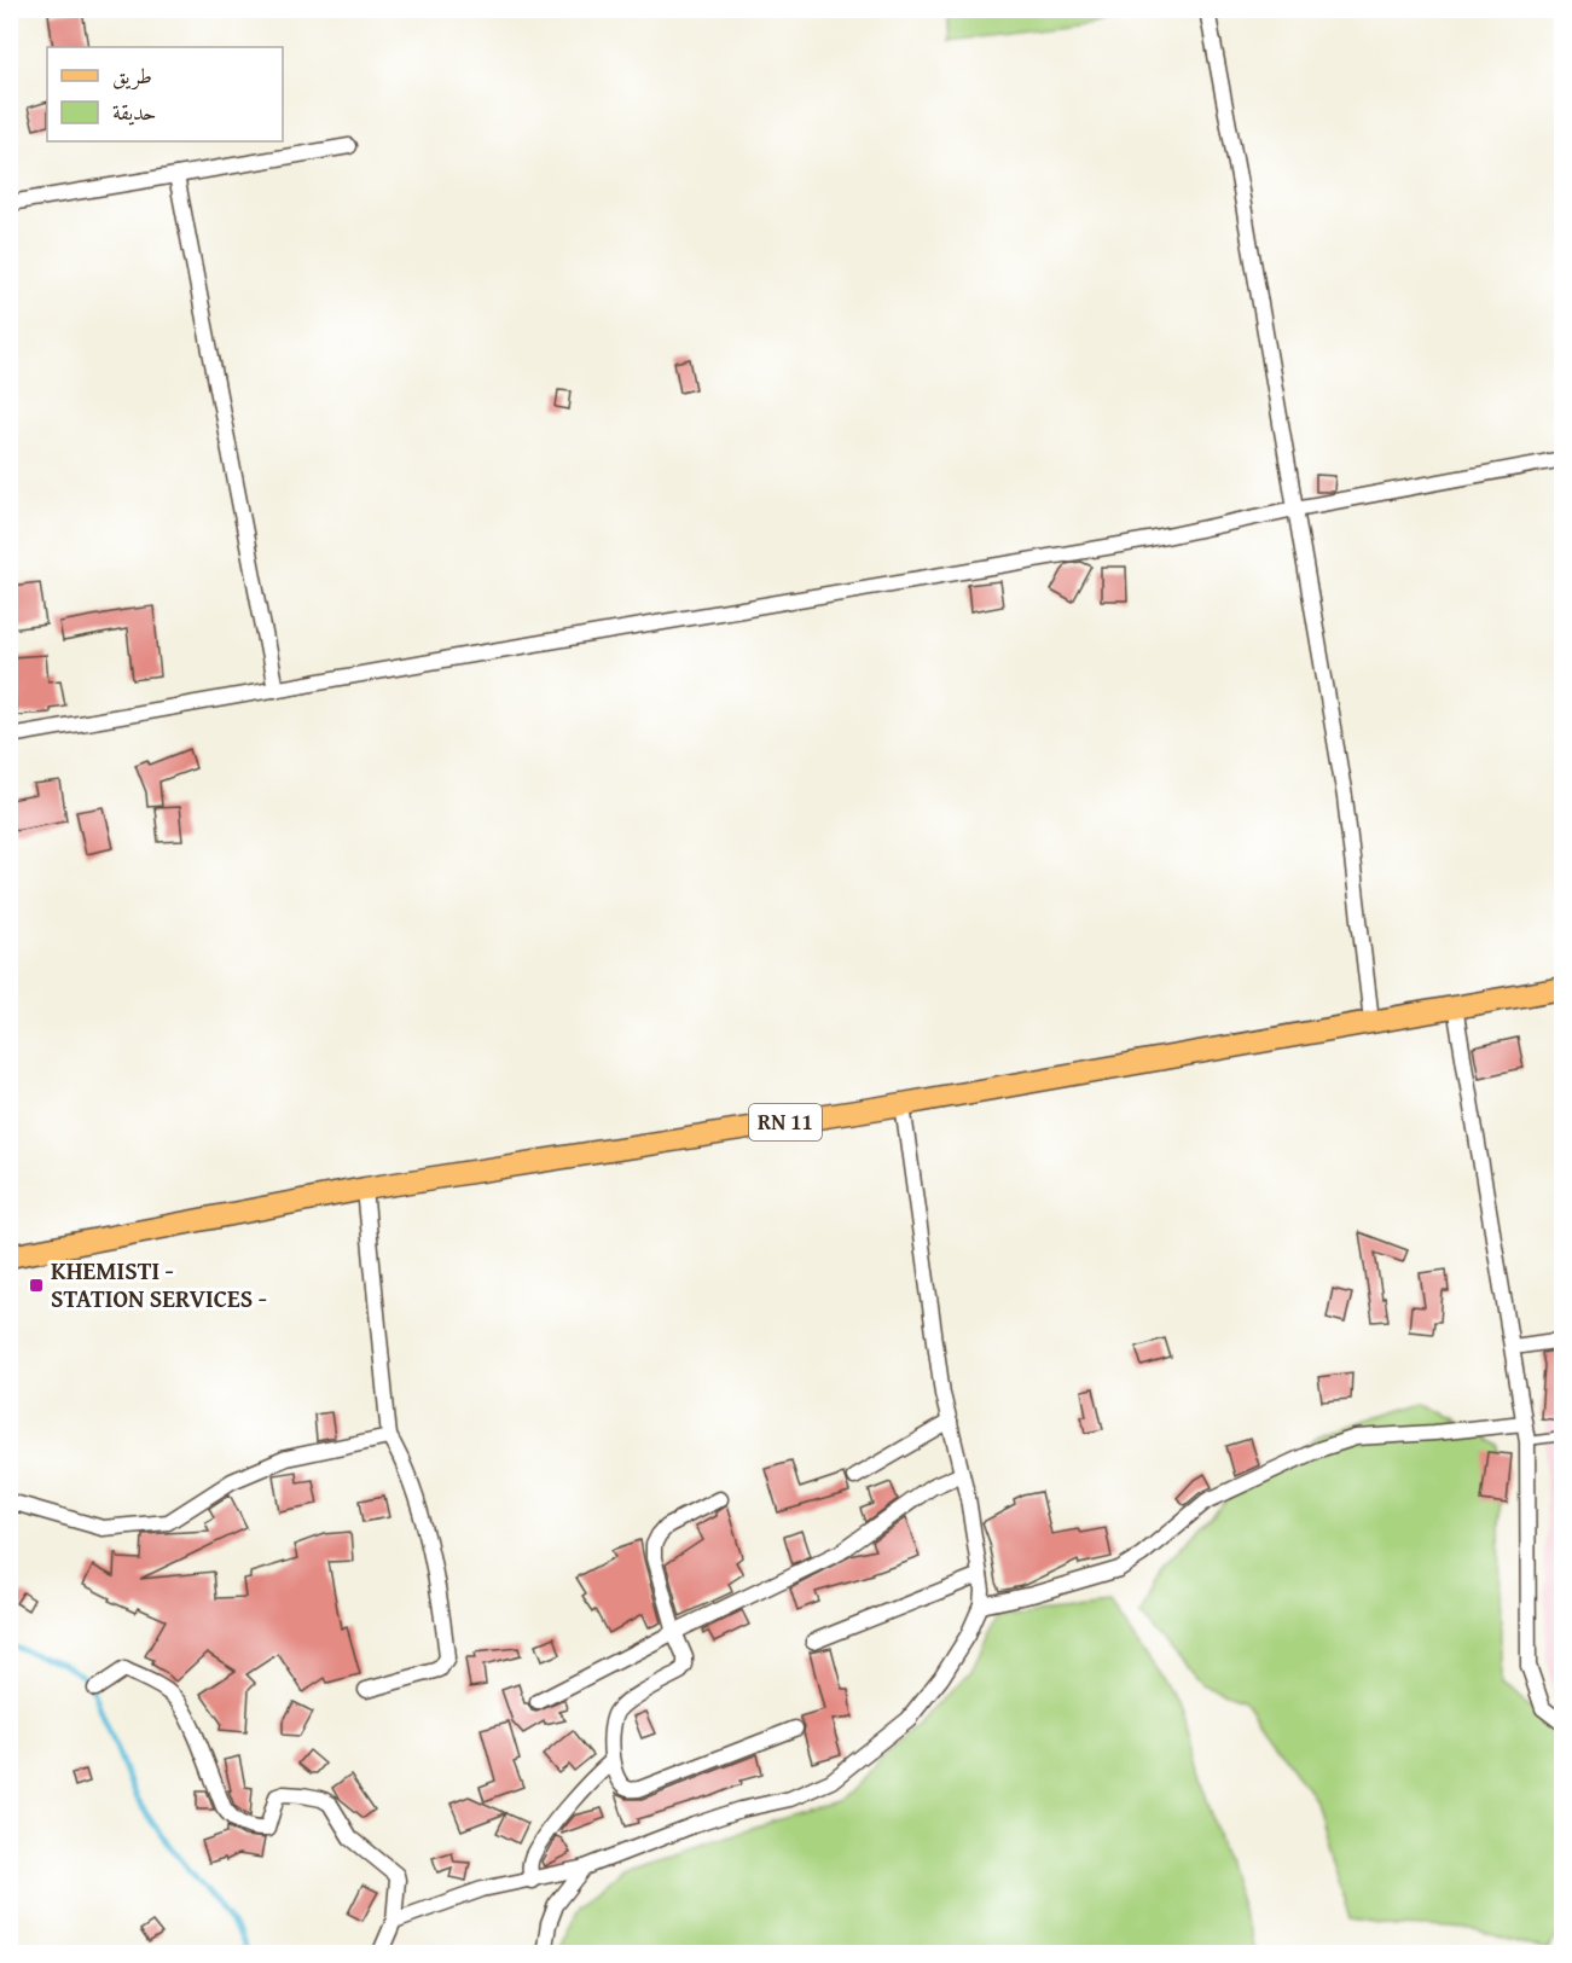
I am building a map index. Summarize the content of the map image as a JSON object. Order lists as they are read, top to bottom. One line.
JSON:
{"streets":{"main road":["RN 11"]},"places":{"transit":["KHEMISTI - STATION SERVICES -"]},"legend":["طريق","حديقة"]}
